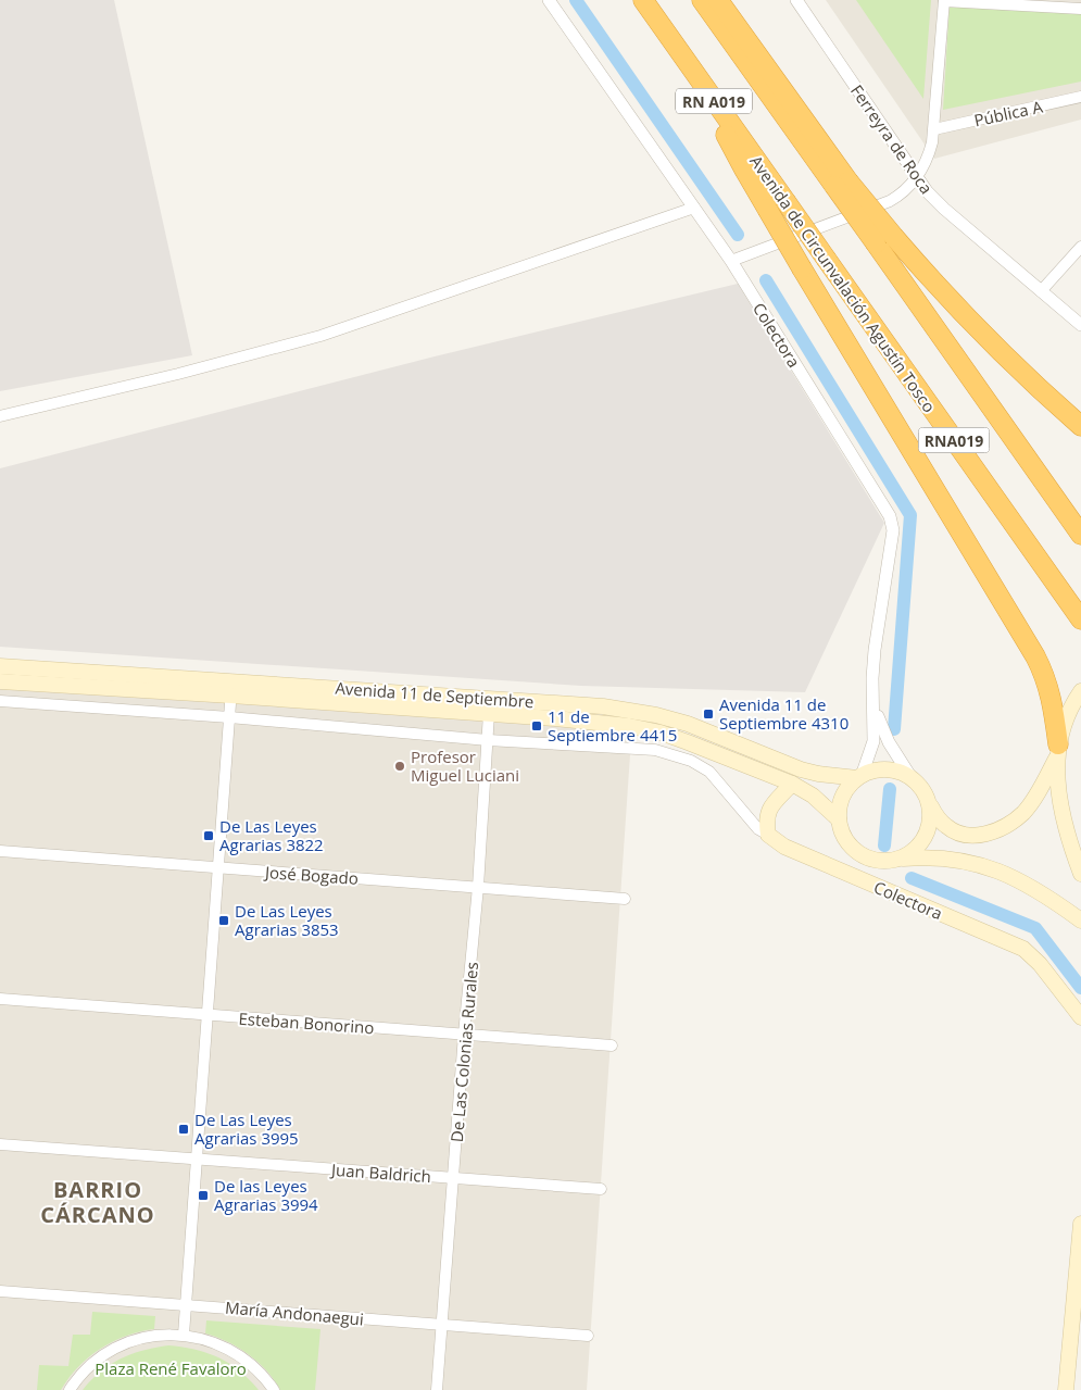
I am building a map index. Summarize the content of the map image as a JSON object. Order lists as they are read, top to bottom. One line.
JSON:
{"streets":{"highway":["RN A019","Avenida de Circunvalación Agustín Tosco","RNA019"],"main road":["Colectora","Avenida 11 de Septiembre"],"street":["Pública A","Ferreyra de Roca","José Bogado","Esteban Bonorino","De Las Colonias Rurales","Juan Baldrich","María Andonaegui"]},"crossings":[["RN A019","RNA019"],["Colectora","Avenida 11 de Septiembre"],["Avenida 11 de Septiembre","De Las Colonias Rurales"],["José Bogado","De Las Colonias Rurales"],["Esteban Bonorino","De Las Colonias Rurales"],["De Las Colonias Rurales","Juan Baldrich"],["De Las Colonias Rurales","María Andonaegui"]],"districts":["BARRIO CÁRCANO"],"parks":["Plaza René Favaloro"],"places":{"transit":["Avenida 11 de Septiembre 4310","11 de Septiembre 4415","De Las Leyes Agrarias 3822","De Las Leyes Agrarias 3853","De Las Leyes Agrarias 3995","De las Leyes Agrarias 3994"],"other":["Profesor Miguel Luciani"]}}
